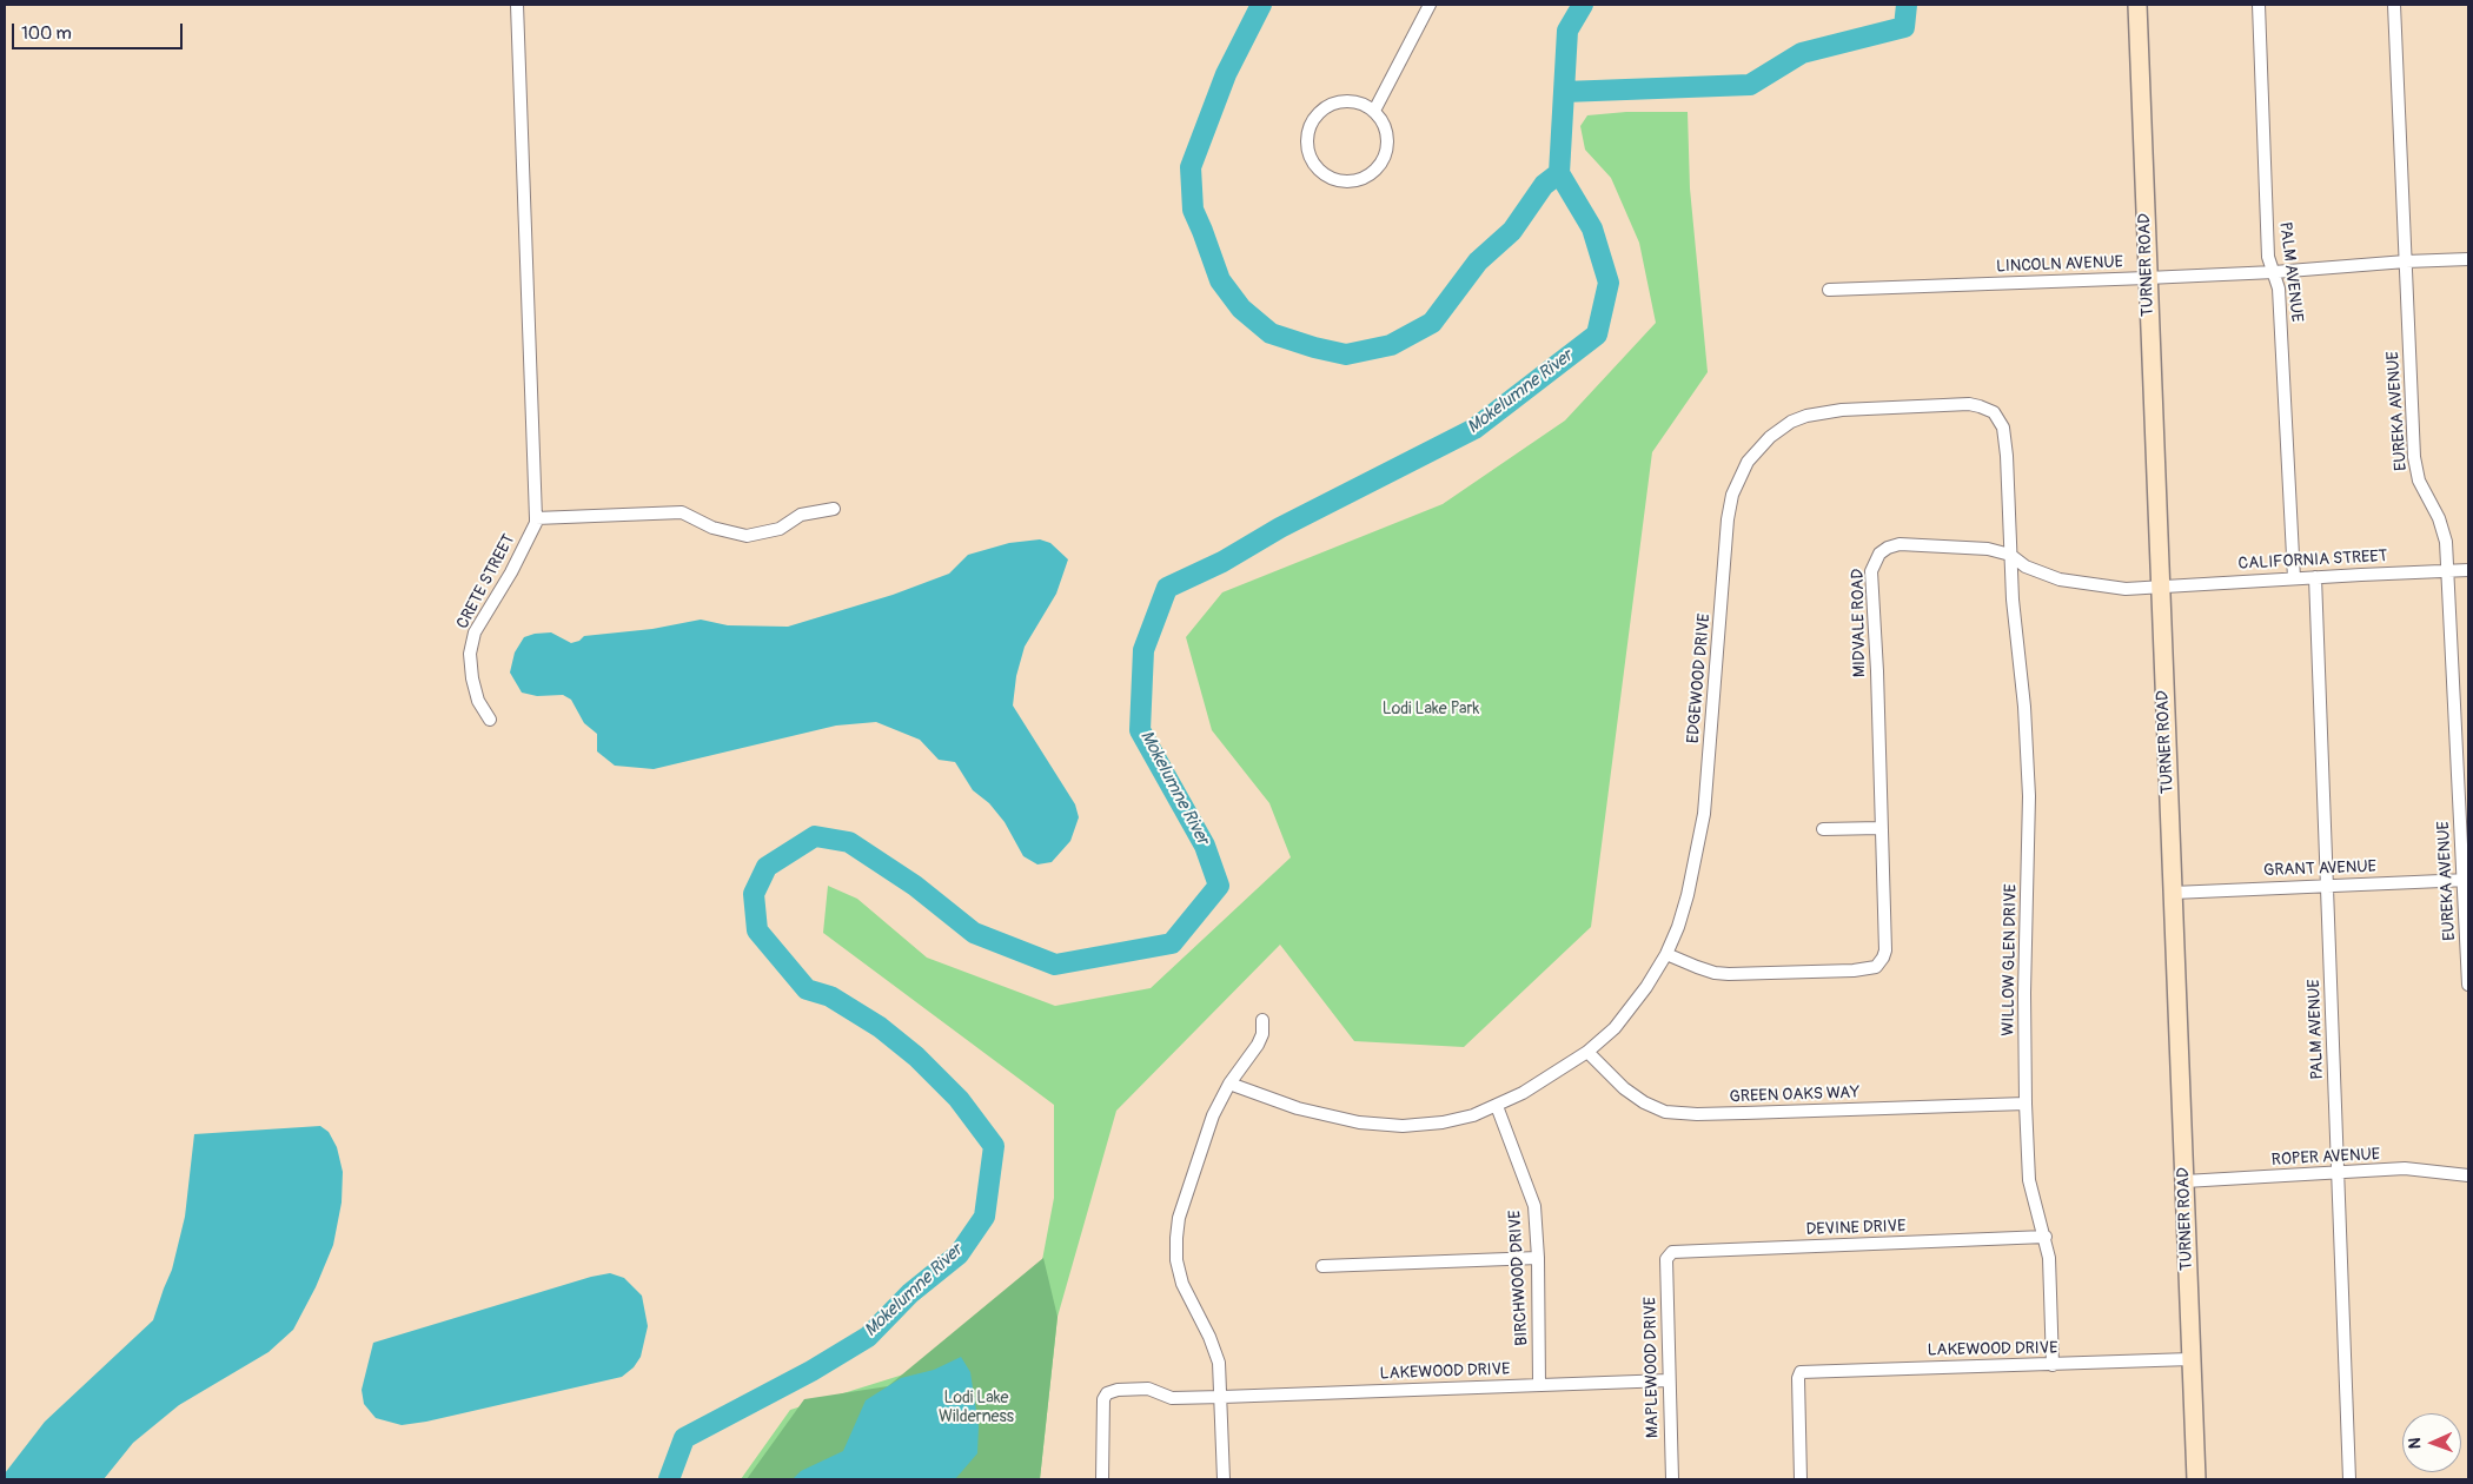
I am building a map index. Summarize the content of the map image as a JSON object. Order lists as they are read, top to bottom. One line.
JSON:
{"streets":{"main road":["TURNER ROAD"],"street":["LINCOLN AVENUE","PALM AVENUE","EUREKA AVENUE","CALIFORNIA STREET","CRETE STREET","MIDVALE ROAD","EDGEWOOD DRIVE","GRANT AVENUE","WILLOW GLEN DRIVE","GREEN OAKS WAY","ROPER AVENUE","DEVINE DRIVE","BIRCHWOOD DRIVE","LAKEWOOD DRIVE","MAPLEWOOD DRIVE"]},"crossings":[["LINCOLN AVENUE","TURNER ROAD"],["LINCOLN AVENUE","PALM AVENUE"],["LINCOLN AVENUE","EUREKA AVENUE"],["TURNER ROAD","CALIFORNIA STREET"],["TURNER ROAD","GRANT AVENUE"],["TURNER ROAD","ROPER AVENUE"],["TURNER ROAD","LAKEWOOD DRIVE"],["PALM AVENUE","CALIFORNIA STREET"],["PALM AVENUE","GRANT AVENUE"],["PALM AVENUE","ROPER AVENUE"],["EUREKA AVENUE","CALIFORNIA STREET"],["EUREKA AVENUE","GRANT AVENUE"],["MIDVALE ROAD","EDGEWOOD DRIVE"],["MIDVALE ROAD","WILLOW GLEN DRIVE"],["EDGEWOOD DRIVE","WILLOW GLEN DRIVE"],["EDGEWOOD DRIVE","GREEN OAKS WAY"],["EDGEWOOD DRIVE","BIRCHWOOD DRIVE"],["WILLOW GLEN DRIVE","GREEN OAKS WAY"],["WILLOW GLEN DRIVE","DEVINE DRIVE"],["WILLOW GLEN DRIVE","LAKEWOOD DRIVE"],["DEVINE DRIVE","MAPLEWOOD DRIVE"],["BIRCHWOOD DRIVE","LAKEWOOD DRIVE"],["LAKEWOOD DRIVE","MAPLEWOOD DRIVE"]],"water":["Mokelumne River"],"parks":["Lodi Lake Park","Lodi Lake Wilderness"],"scale_bar":"100 m","north":"left"}
